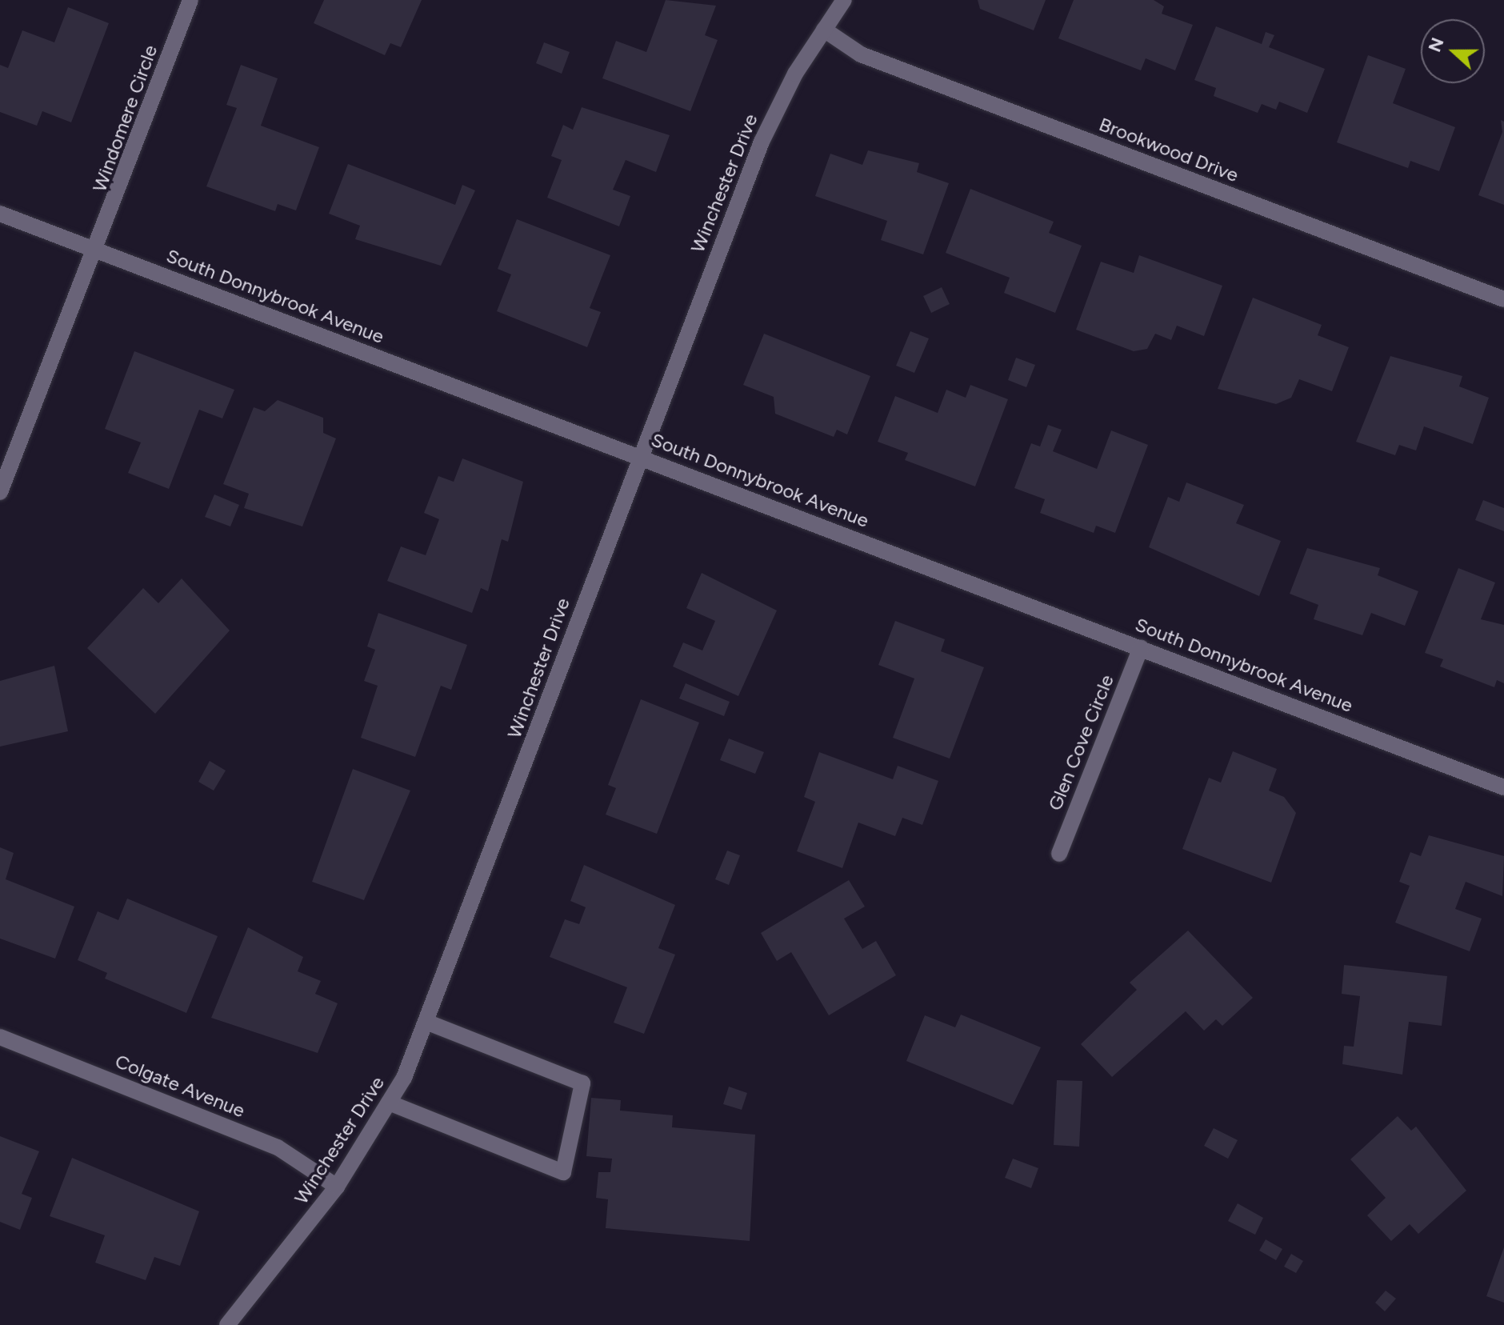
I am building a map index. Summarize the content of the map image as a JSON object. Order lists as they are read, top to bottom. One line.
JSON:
{"streets":{"street":["Windomere Circle","Brookwood Drive","Winchester Drive","South Donnybrook Avenue","Glen Cove Circle","Colgate Avenue"]},"crossings":[["Windomere Circle","South Donnybrook Avenue"],["Brookwood Drive","Winchester Drive"],["Winchester Drive","South Donnybrook Avenue"],["Winchester Drive","Colgate Avenue"],["South Donnybrook Avenue","Glen Cove Circle"]],"north":"left"}
